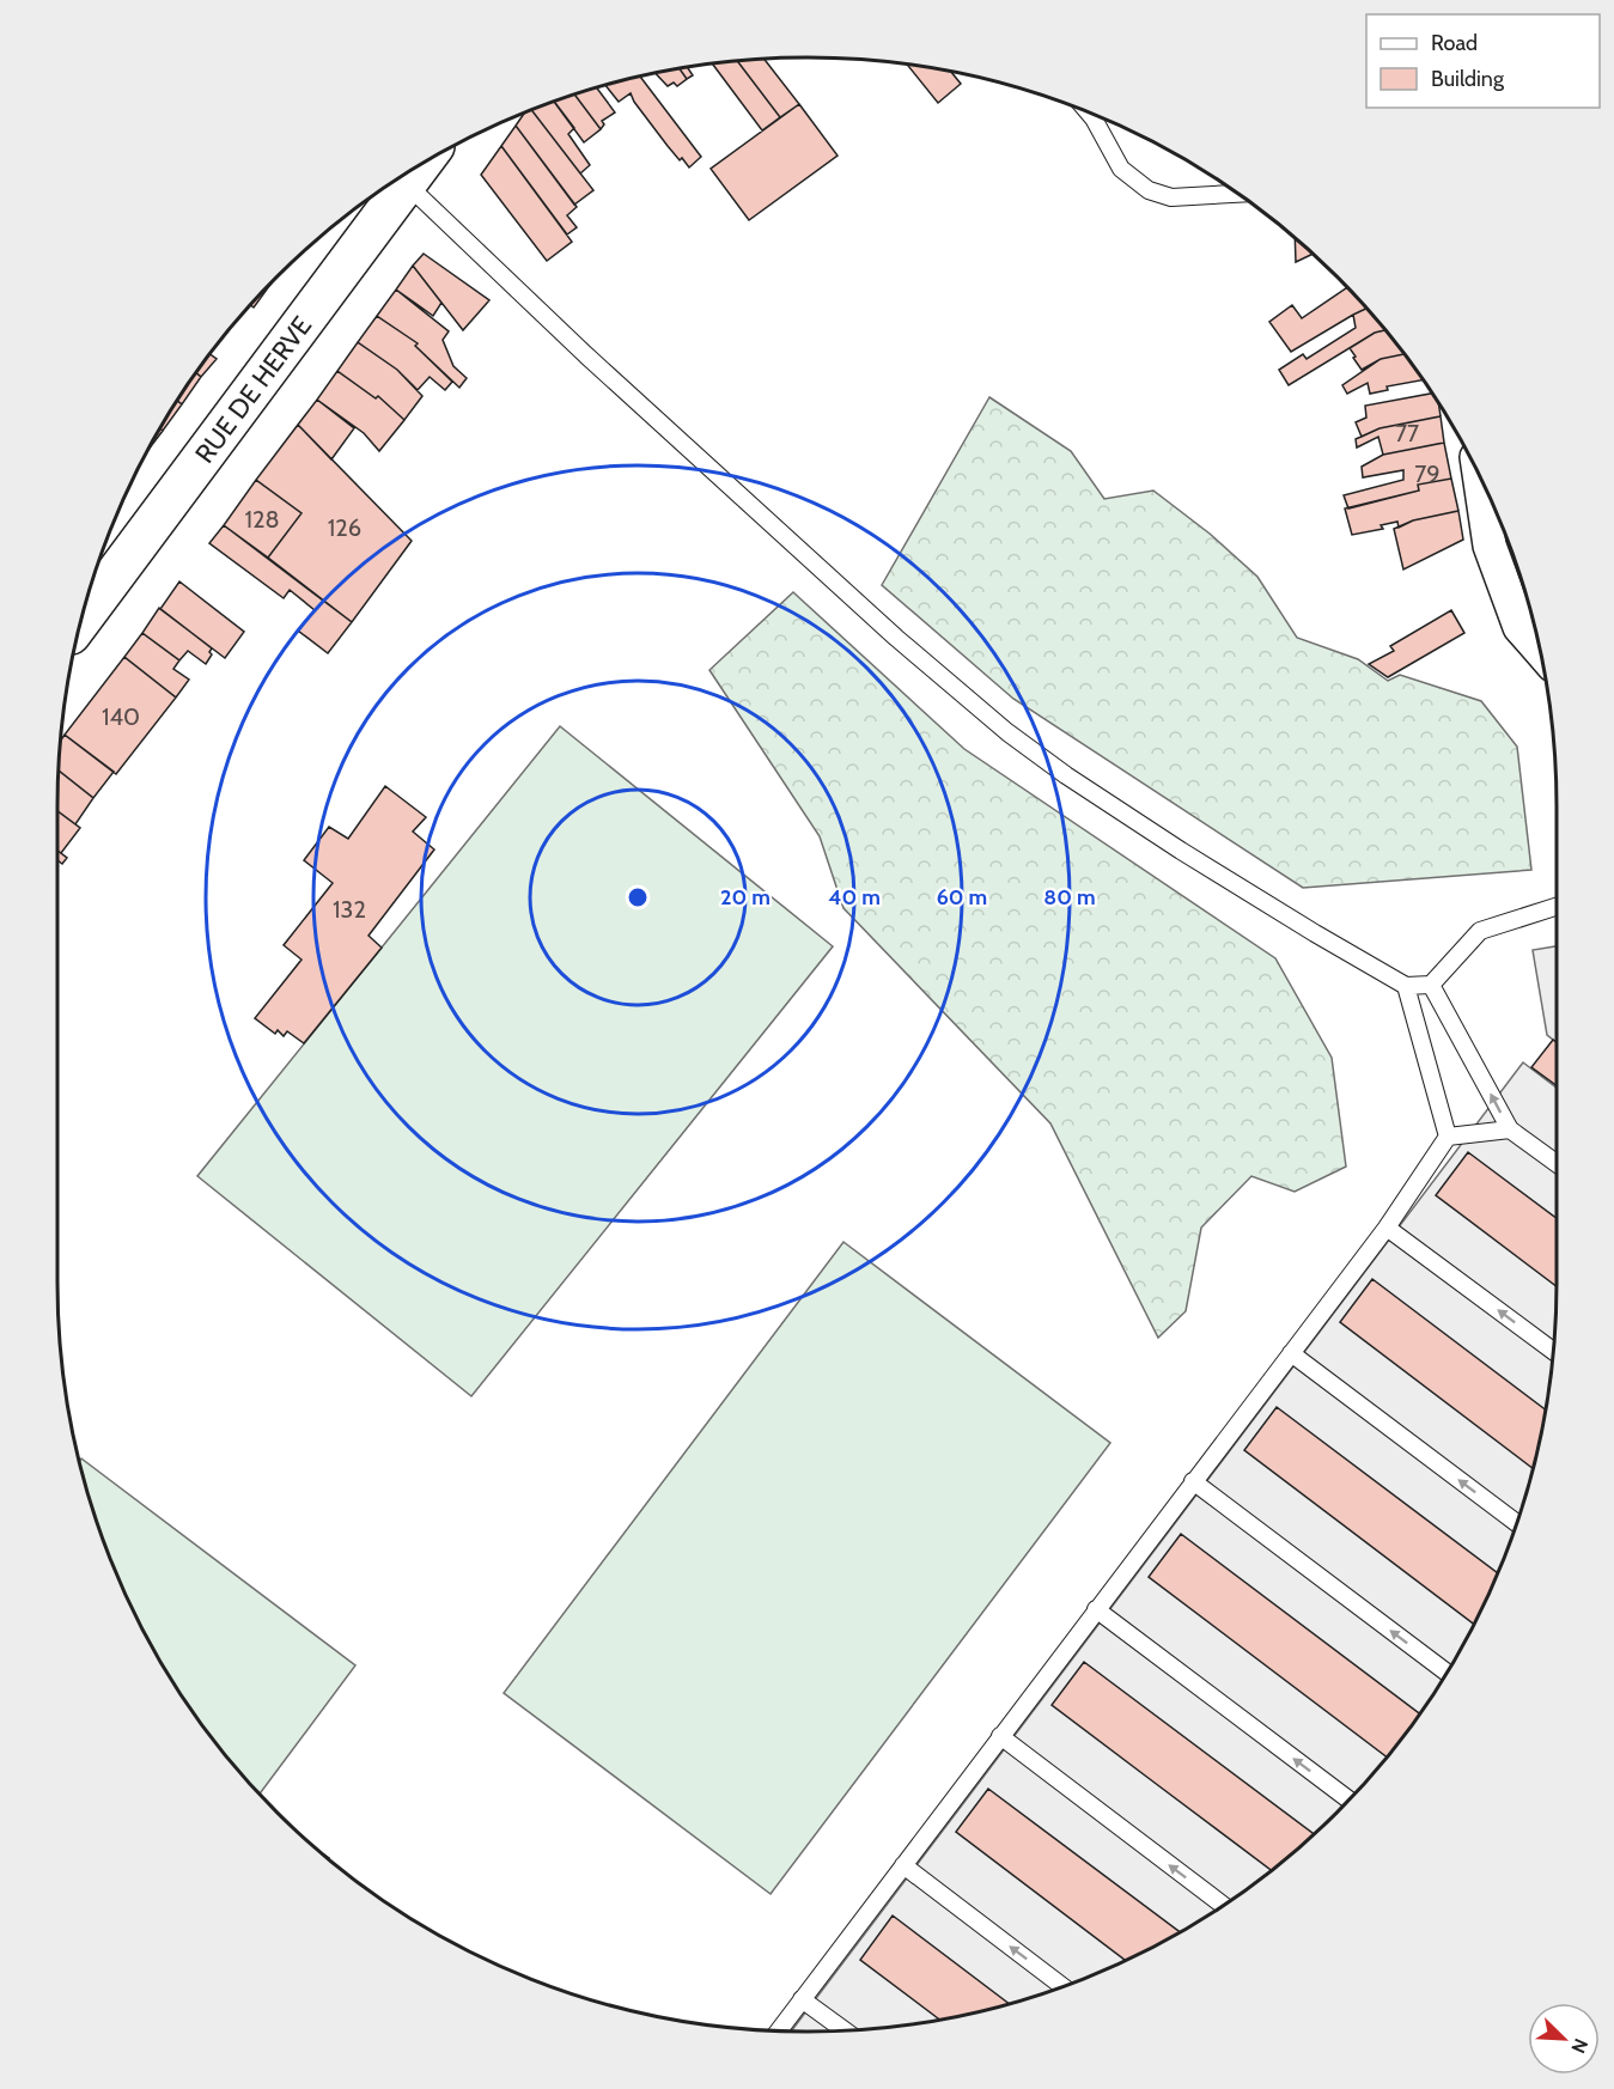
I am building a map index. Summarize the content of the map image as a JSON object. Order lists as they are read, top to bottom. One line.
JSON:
{"streets":{"main road":["RUE DE HERVE"]},"house_numbers":["77","79","128","126","140","132"],"legend":["Road","Building"],"north":"bottom right","rings":["20 m","40 m","60 m","80 m"]}
